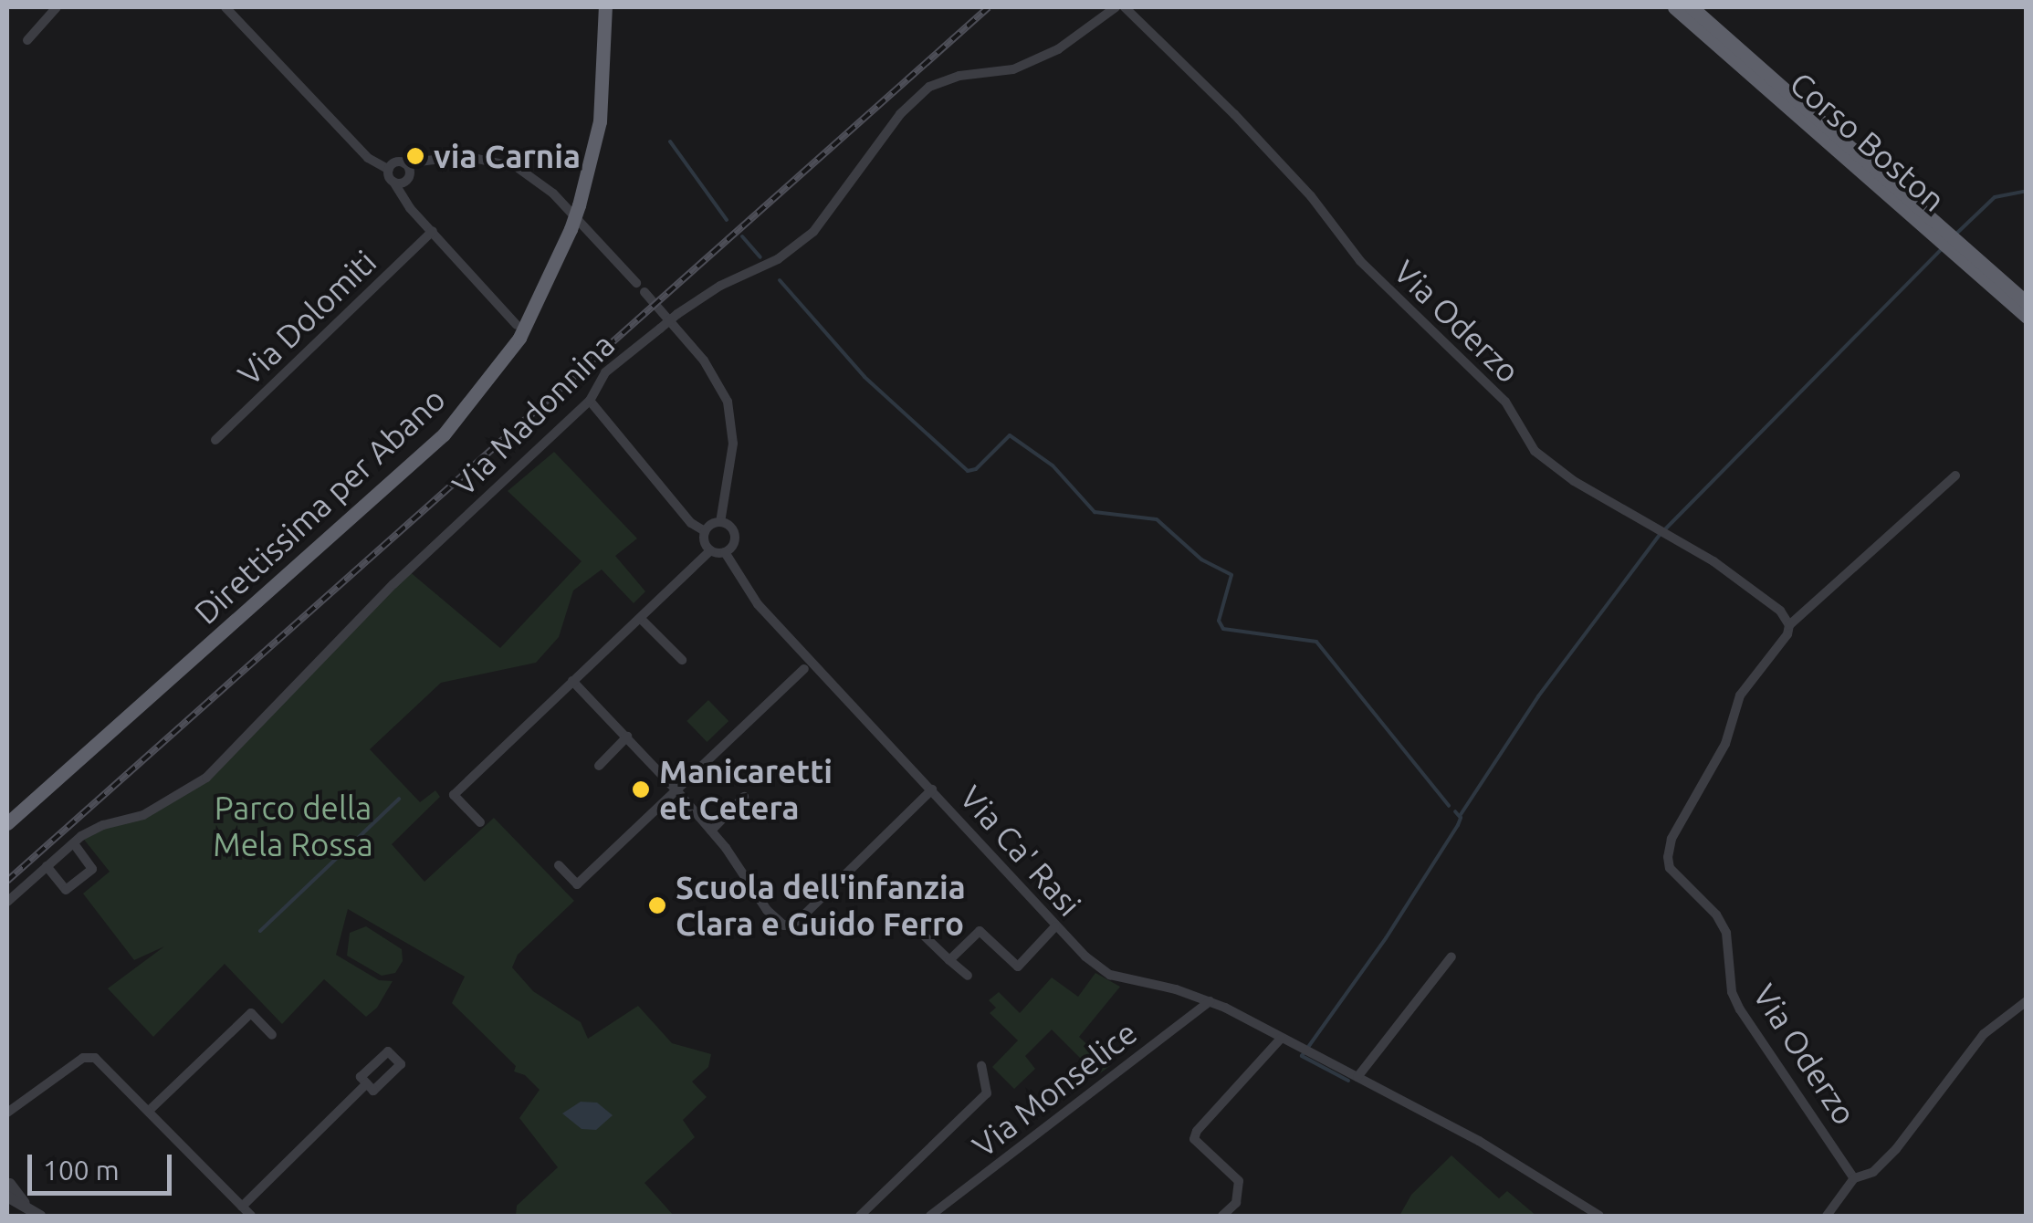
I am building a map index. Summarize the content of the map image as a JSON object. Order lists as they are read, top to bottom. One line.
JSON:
{"streets":{"highway":["Corso Boston","Direttissima per Abano"],"street":["Via Dolomiti","Via Oderzo","Via Madonnina","Via Ca' Rasi","Via Monselice"]},"crossings":[["Via Ca' Rasi","Via Monselice"]],"parks":["Parco della Mela Rossa"],"places":["via Carnia","Manicaretti et Cetera","Scuola dell'infanzia Clara e Guido Ferro"],"scale_bar":"100 m"}
